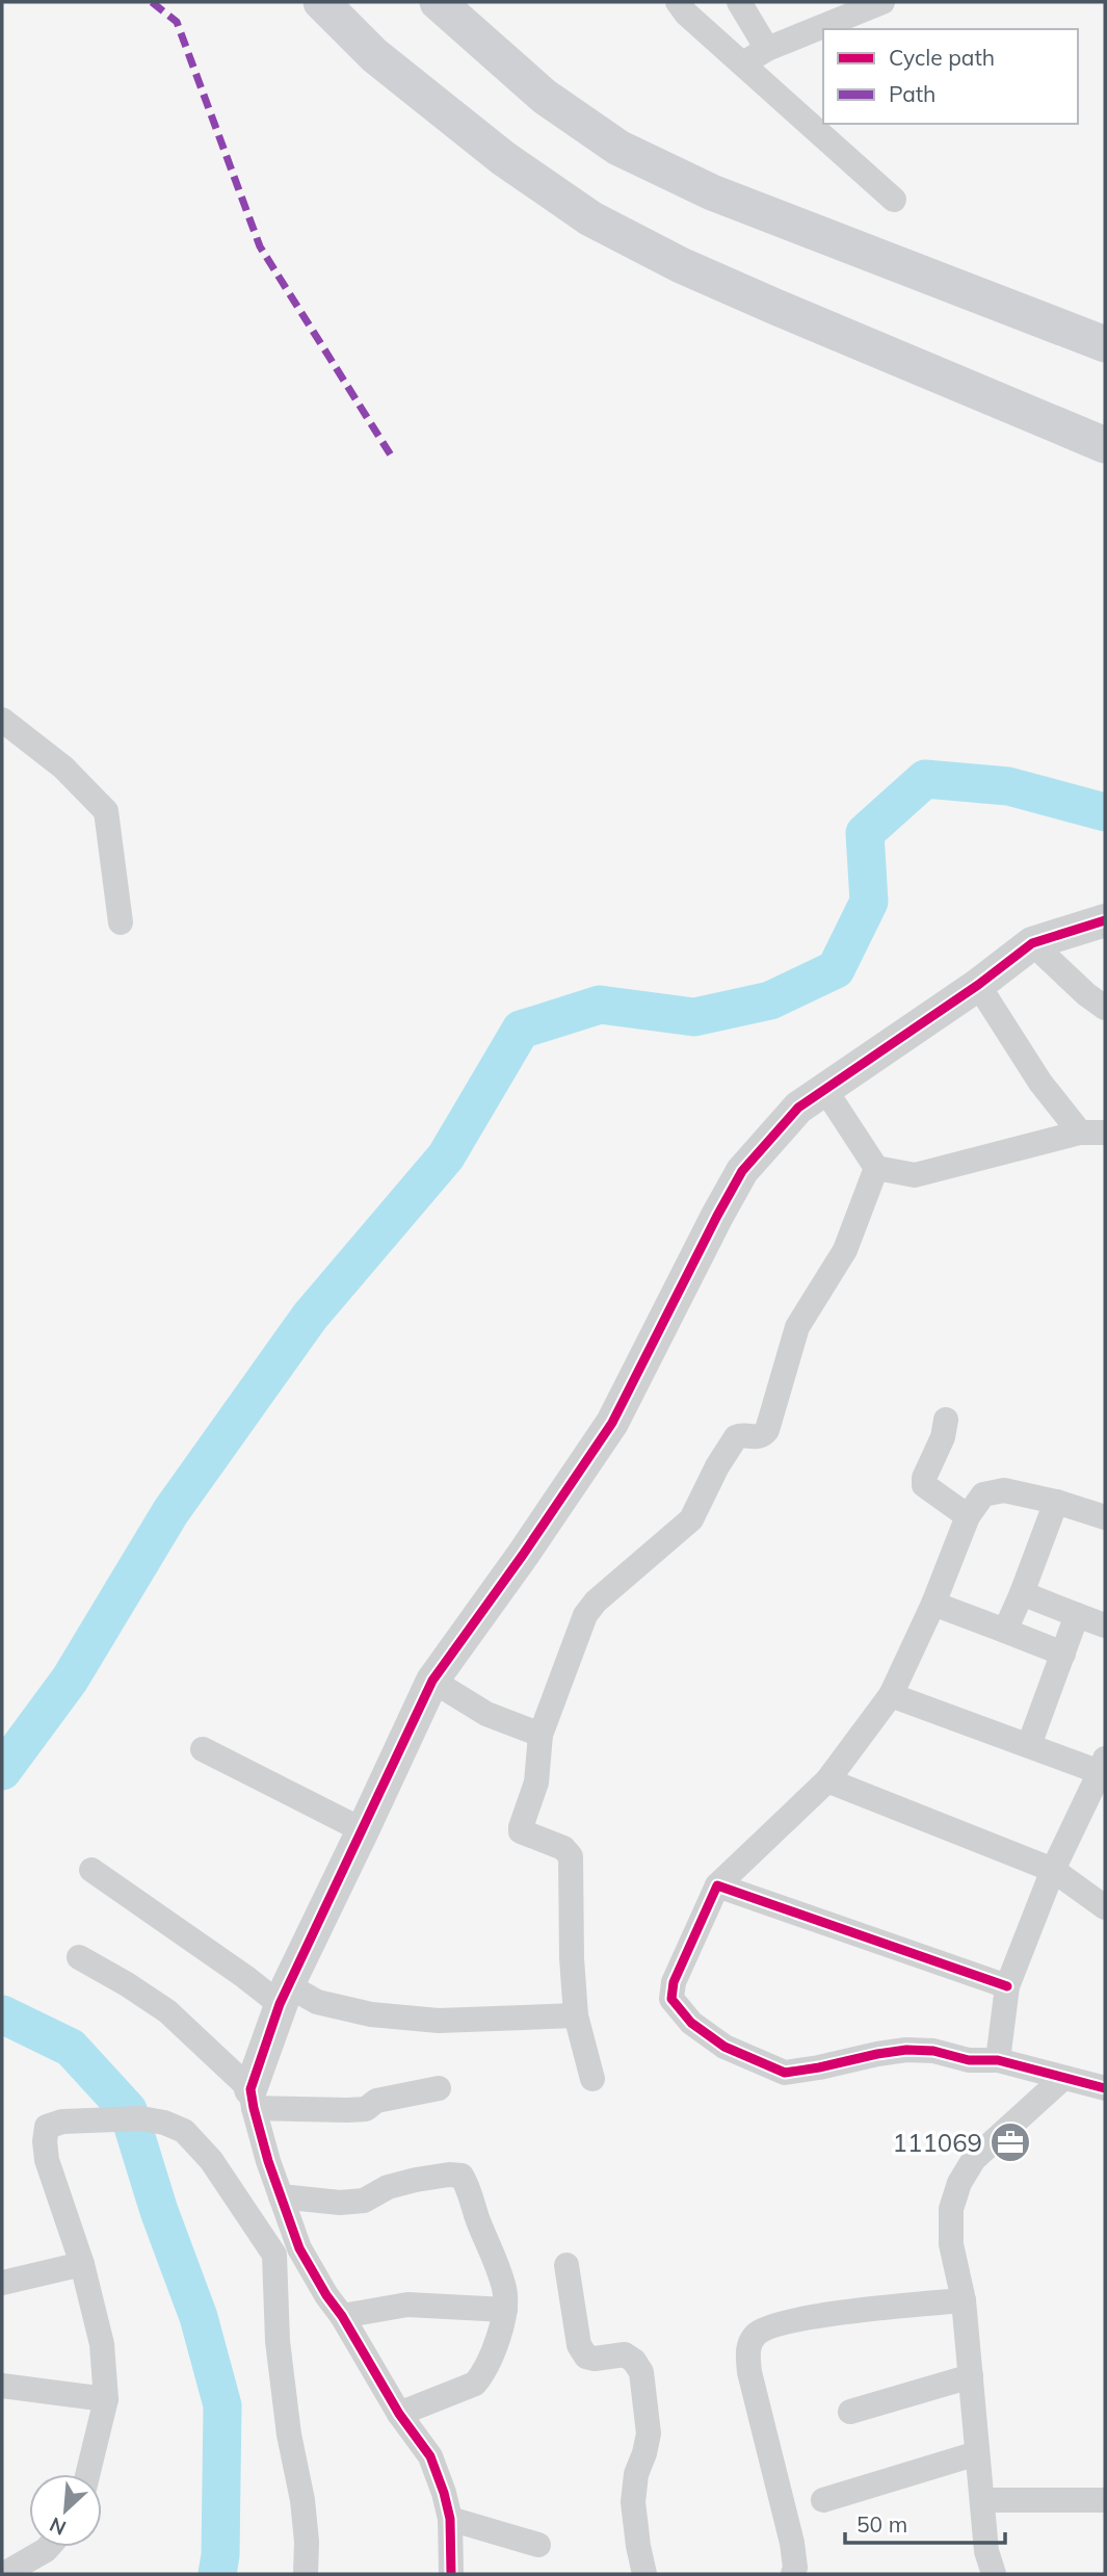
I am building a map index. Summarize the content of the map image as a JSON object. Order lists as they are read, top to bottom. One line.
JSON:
{"places":{"office":["111069"]},"legend":["Cycle path","Path"],"scale_bar":"50 m","north":"bottom left"}
